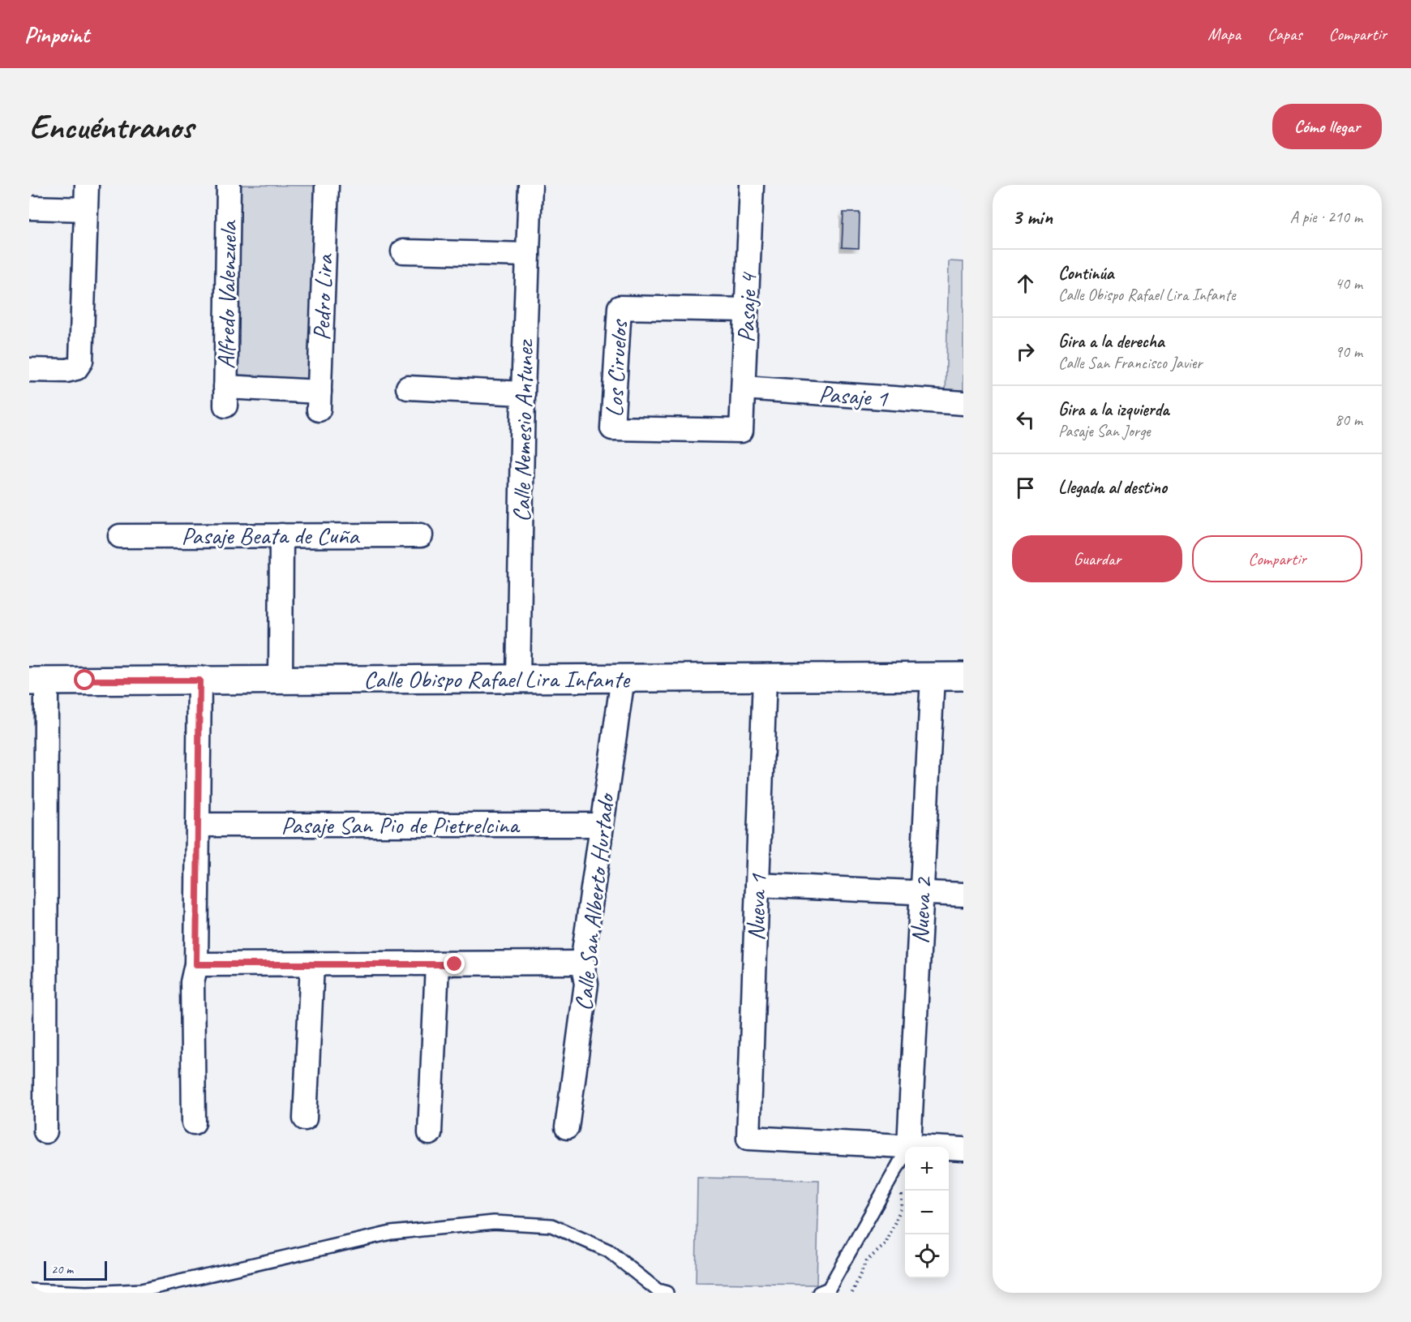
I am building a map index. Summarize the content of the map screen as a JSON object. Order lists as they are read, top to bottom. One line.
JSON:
{"streets":{"street":["Alfredo Valenzuela","Pedro Lira","Pasaje 4","Los Ciruelos","Pasaje 1","Calle Nemesio Antunez","Pasaje Beata de Cuña","Calle Obispo Rafael Lira Infante","Pasaje San Pio de Pietrelcina","Calle San Alberto Hurtado","Nueva 1","Nueva 2"]},"crossings":[["Alfredo Valenzuela","Pedro Lira"],["Pasaje 4","Los Ciruelos"],["Pasaje 4","Pasaje 1"],["Calle Nemesio Antunez","Calle Obispo Rafael Lira Infante"],["Calle Obispo Rafael Lira Infante","Calle San Alberto Hurtado"],["Calle Obispo Rafael Lira Infante","Nueva 1"],["Calle Obispo Rafael Lira Infante","Nueva 2"],["Pasaje San Pio de Pietrelcina","Calle San Alberto Hurtado"],["Nueva 1","Nueva 2"]],"scale_bar":"20 m","page":{"header":"Pinpoint","nav":["Mapa","Capas","Compartir"],"buttons":["Cómo llegar",["Guardar","Compartir"]],"title":"Encuéntranos","heading":["3 min","A pie · 210 m"],"list":[["Continúa","Calle Obispo Rafael Lira Infante","40 m"],["Gira a la derecha","Calle San Francisco Javier","90 m"],["Gira a la izquierda","Pasaje San Jorge","80 m"],"Llegada al destino"],"map_buttons":["+","−"],"scale":"20 m"}}
